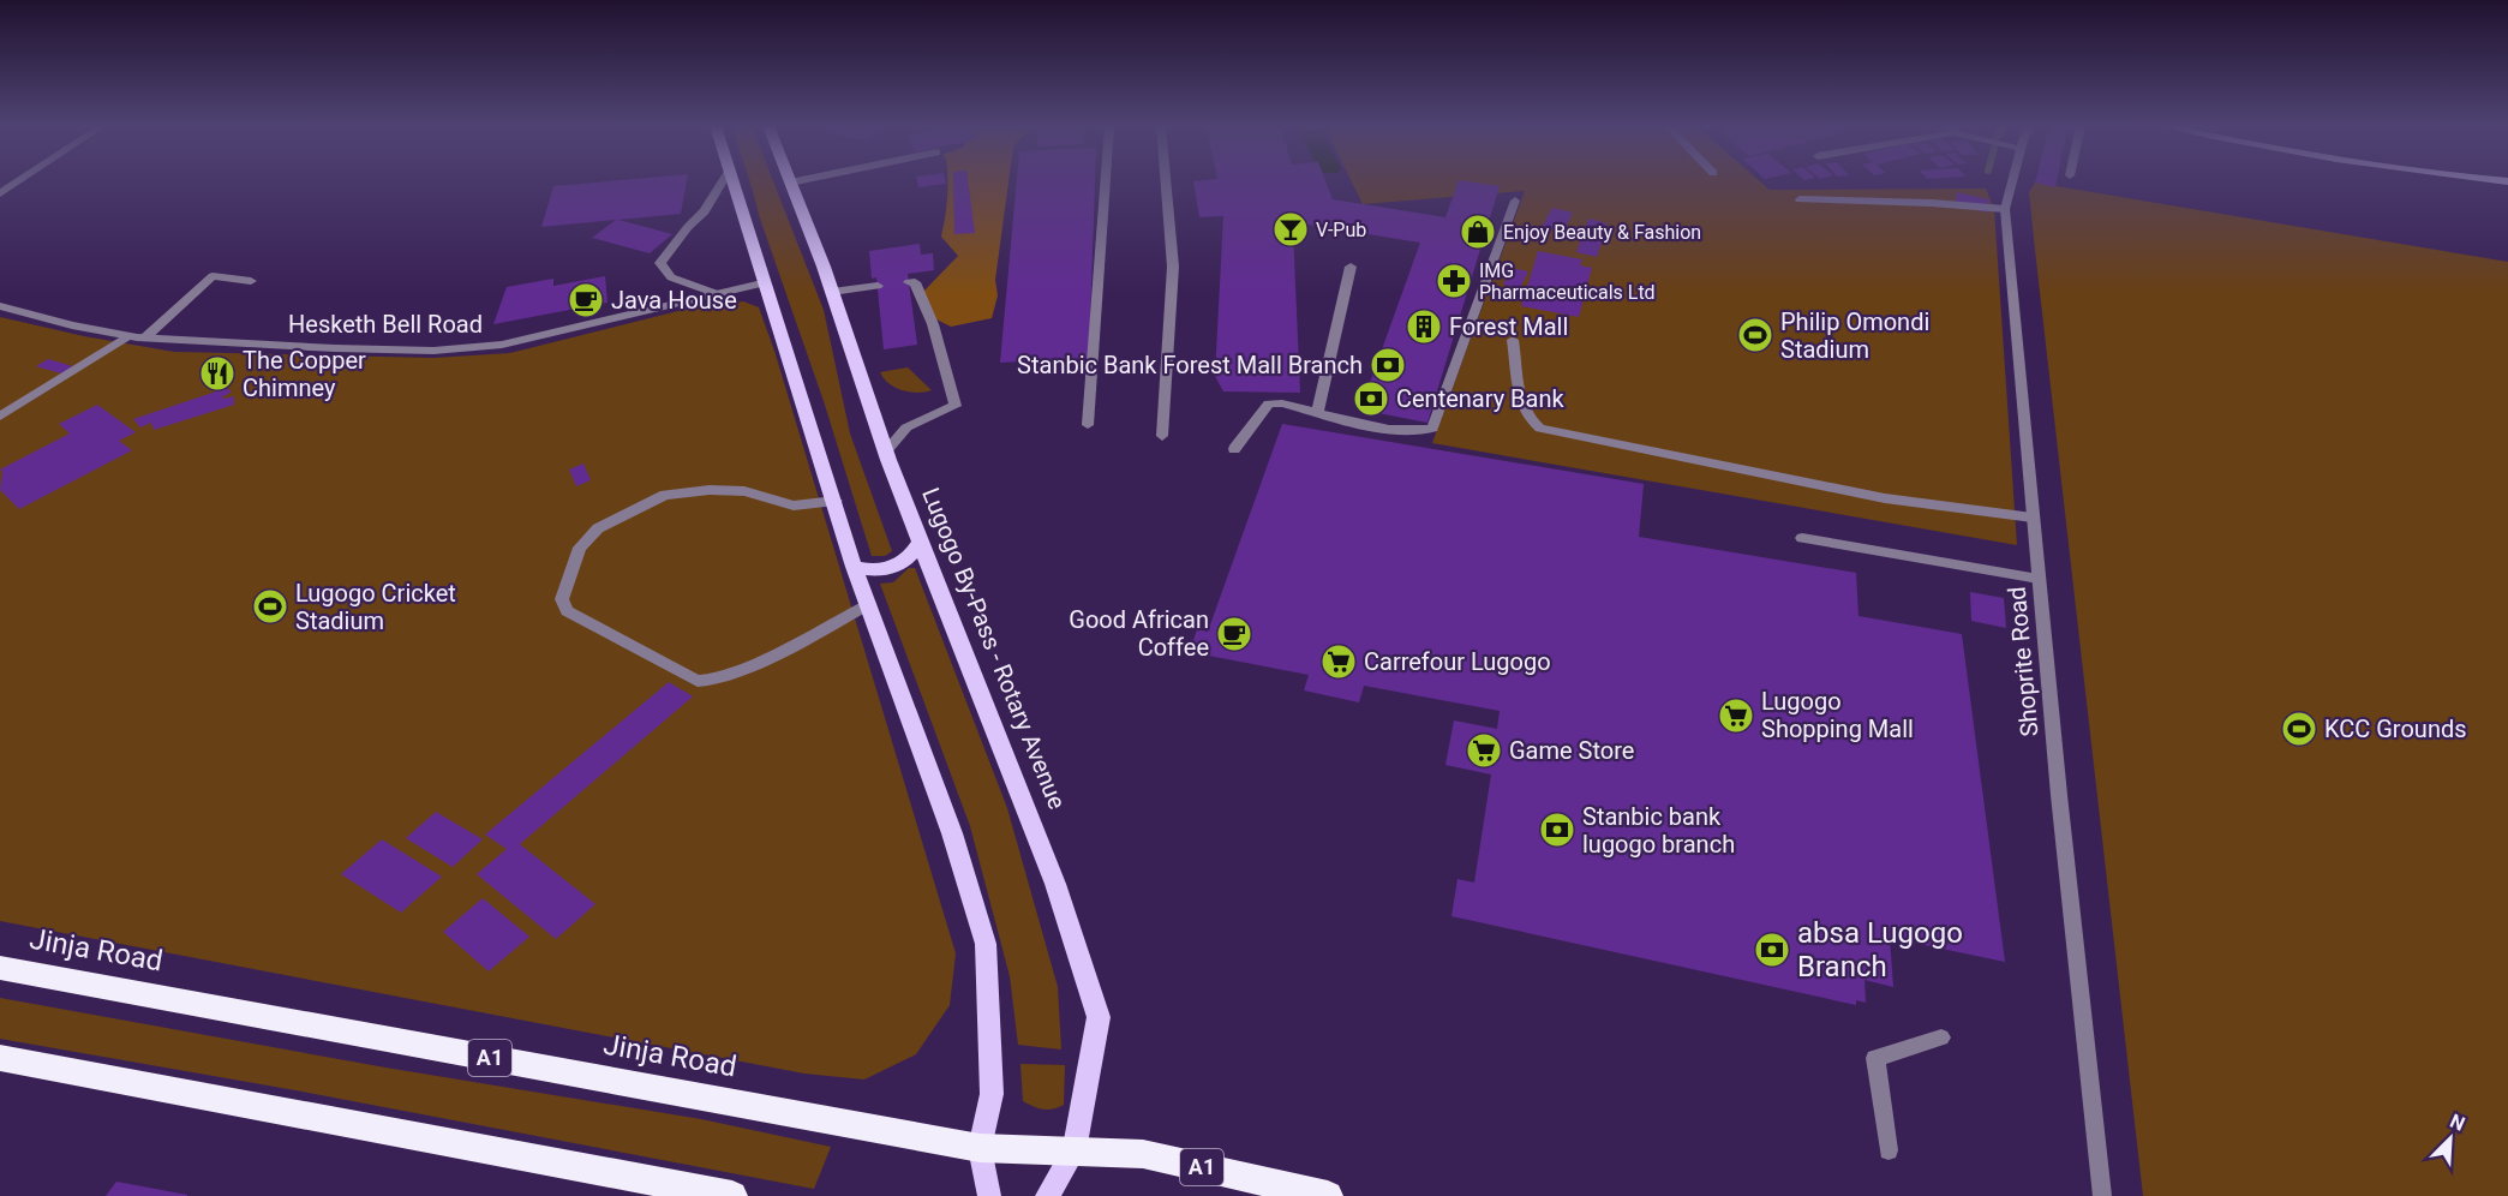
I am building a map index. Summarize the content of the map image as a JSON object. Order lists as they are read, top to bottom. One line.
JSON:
{"streets":{"highway":["Jinja Road","A1"],"main road":["Lugogo By-Pass - Rotary Avenue"],"street":["Hesketh Bell Road","Shoprite Road"]},"crossings":[["Lugogo By-Pass - Rotary Avenue","Jinja Road"]],"places":{"bar":["V-Pub"],"shop":["Enjoy Beauty & Fashion"],"pharmacy":["IMG Pharmaceuticals Ltd"],"cafe":["Java House","Good African Coffee"],"building":["Forest Mall"],"sports":["Philip Omondi Stadium","Lugogo Cricket Stadium","KCC Grounds"],"bank":["Stanbic Bank Forest Mall Branch","Centenary Bank","Stanbic bank lugogo branch","absa Lugogo Branch"],"restaurant":["The Copper Chimney"],"supermarket":["Carrefour Lugogo","Lugogo Shopping Mall","Game Store"]},"north":"top right"}
